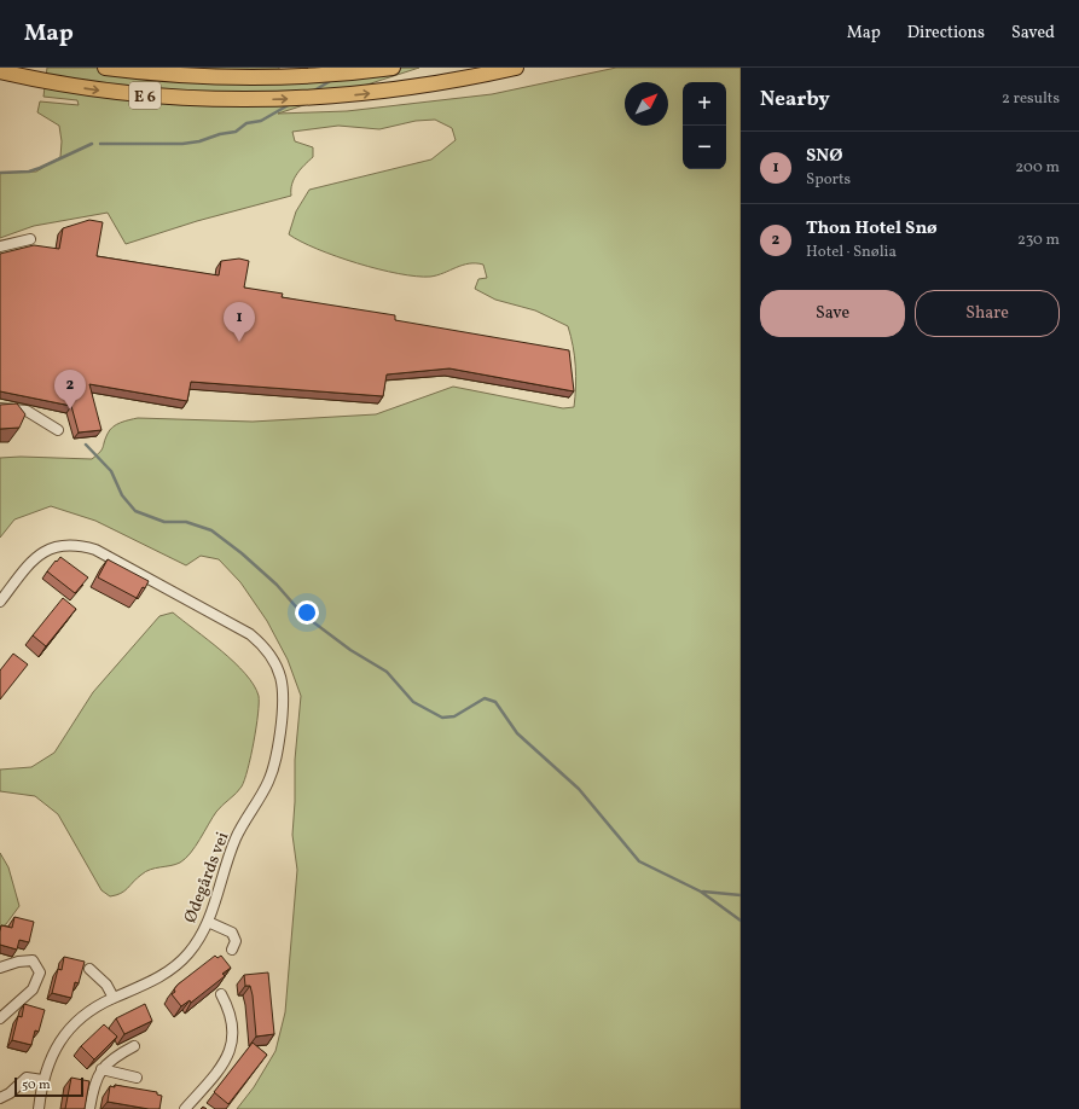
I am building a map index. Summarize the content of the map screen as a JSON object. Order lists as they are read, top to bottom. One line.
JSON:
{"streets":{"highway":["E 6"],"street":["Ødegårds vei"]},"scale_bar":"50 m","north":"top right","page":{"header":"Map","nav":["Map","Directions","Saved"],"heading":["Nearby","2 results"],"map_buttons":["+","−"],"list":[{"mark":"1","name":"SNØ","note":"Sports","value":"200 m"},{"mark":"2","name":"Thon Hotel Snø","note":"Hotel · Snølia","value":"230 m"}],"buttons":["Save","Share"],"pins":["1","2"],"scale":"50 m"}}
